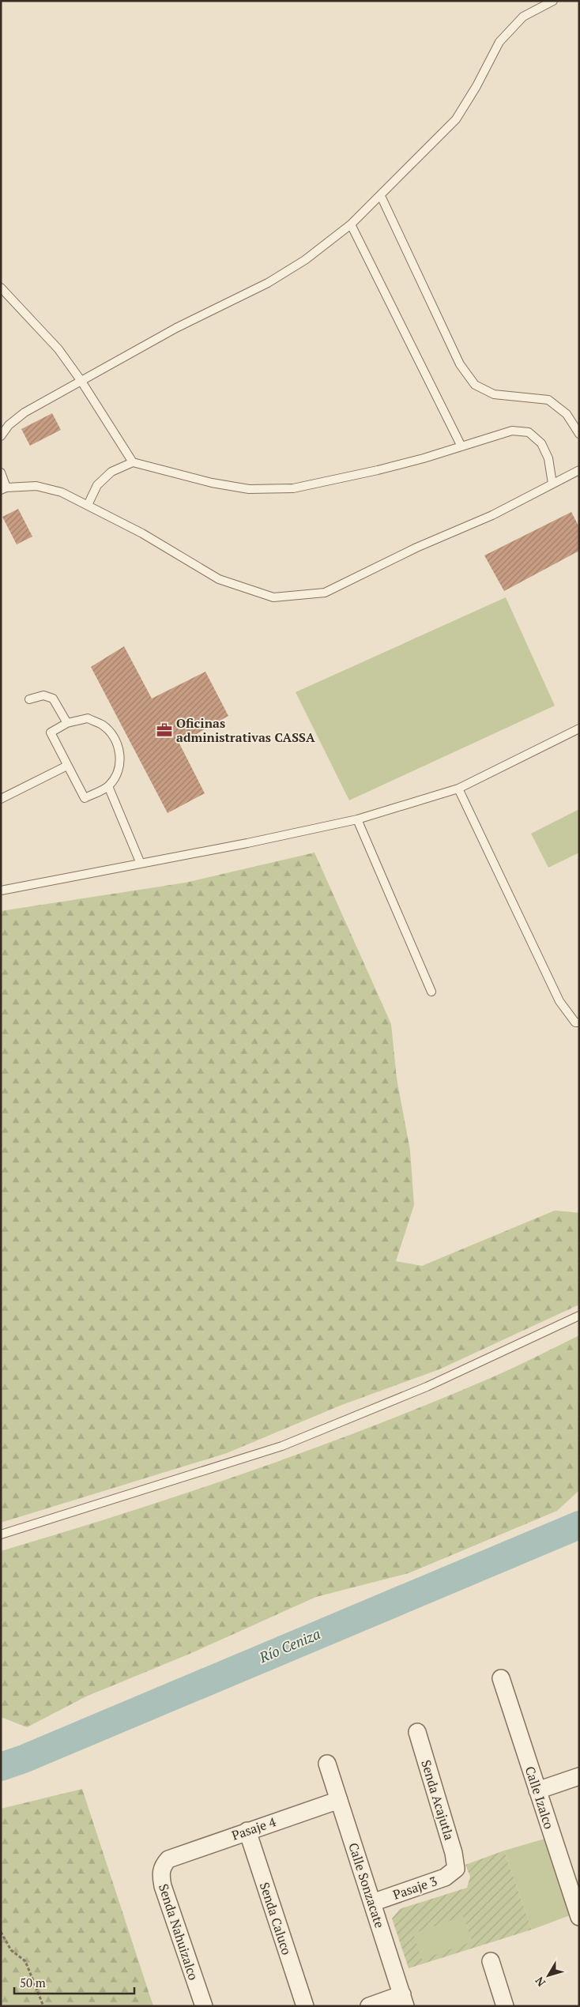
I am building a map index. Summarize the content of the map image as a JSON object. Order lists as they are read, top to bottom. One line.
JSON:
{"streets":{"street":["Calle Izalco","Senda Acajutla","Pasaje 4","Calle Sonzacate","Pasaje 3","Senda Caluco","Senda Nahuizalco"]},"crossings":[["Senda Acajutla","Pasaje 3"],["Pasaje 4","Calle Sonzacate"],["Pasaje 4","Senda Caluco"],["Pasaje 4","Senda Nahuizalco"],["Calle Sonzacate","Pasaje 3"]],"water":["Río Ceniza"],"places":{"office":["Oficinas administrativas CASSA"]},"scale_bar":"50 m","north":"bottom left"}
